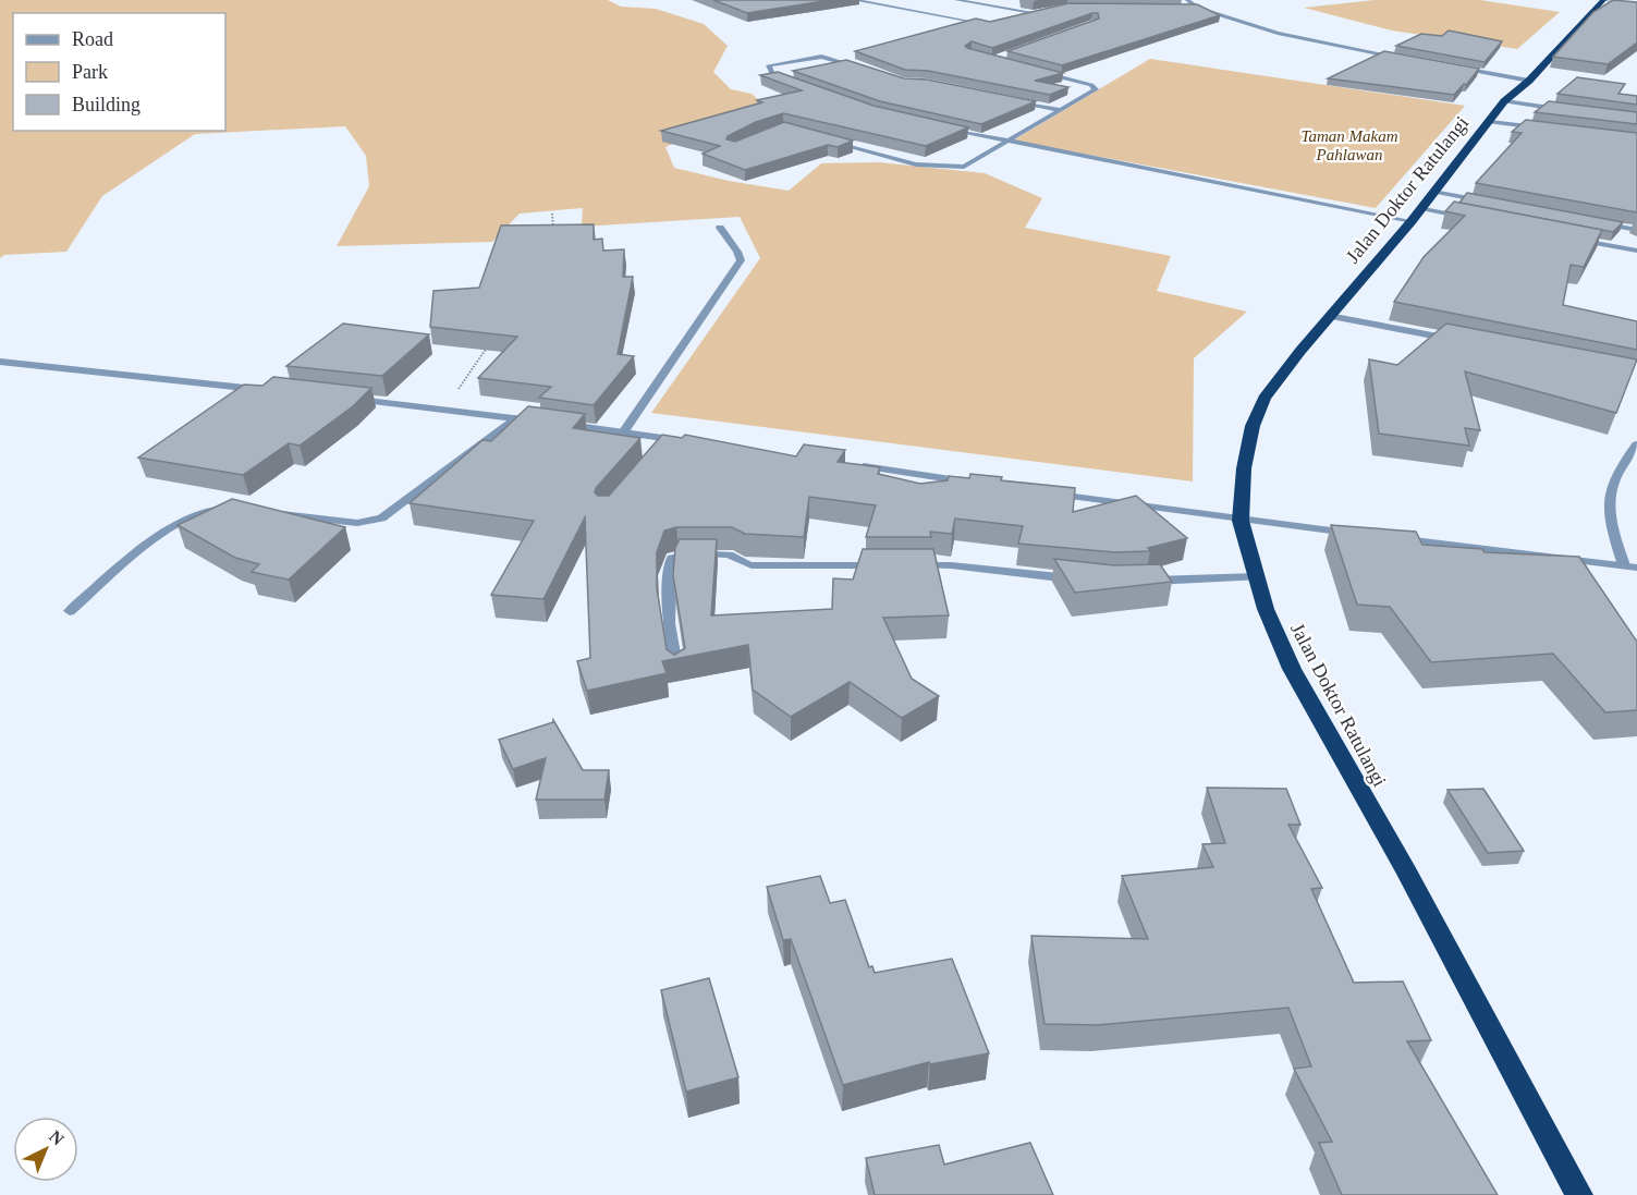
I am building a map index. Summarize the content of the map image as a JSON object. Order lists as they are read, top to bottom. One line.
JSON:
{"streets":{"highway":["Jalan Doktor Ratulangi"]},"parks":["Taman Makam Pahlawan"],"legend":["Road","Park","Building"],"north":"top right"}
